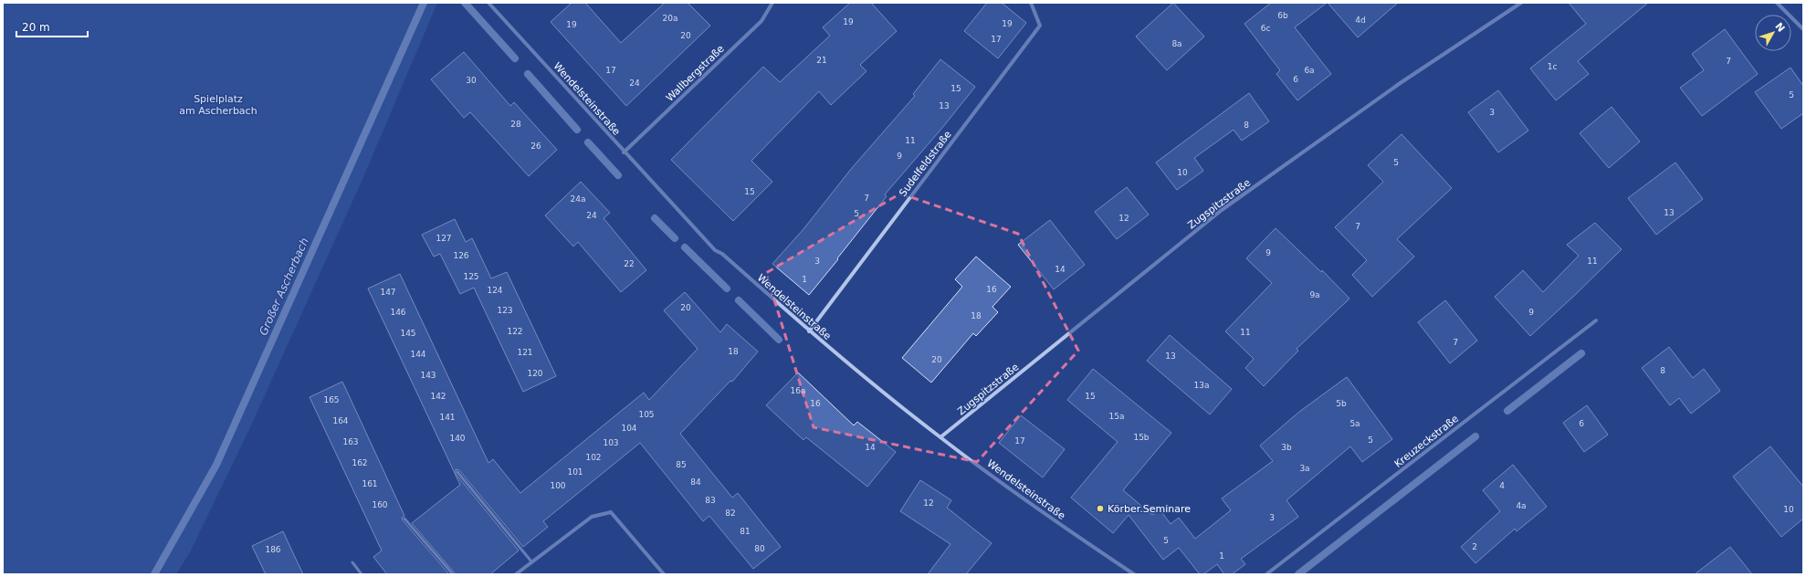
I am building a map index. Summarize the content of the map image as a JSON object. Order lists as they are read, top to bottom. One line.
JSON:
{"streets":{"street":["Wallbergstraße","Wendelsteinstraße","Sudelfeldstraße","Zugspitzstraße","Kreuzeckstraße"]},"crossings":[["Wallbergstraße","Wendelsteinstraße"],["Wendelsteinstraße","Sudelfeldstraße"],["Wendelsteinstraße","Zugspitzstraße"]],"water":["Großer Ascherbach"],"parks":["Spielplatz am Ascherbach"],"places":["Körber.Seminare"],"house_numbers":["6b","20a","4d","19","19","19","6c","20","17","8a","21","7","1c","17","6a","6","30","24","15","5","13","3","28","8","11","26","9","5","10","15","7","24a","13","5","24","12","7","127","9","126","3","11","22","14","125","1","16","124","147","9a","20","123","146","9","18","122","11","145","7","18","121","144","13","20","8","120","143","13a","16a","142","15","165","16","5b","105","15a","141","164","5a","6","104","15b","140","5","17","163","103","14","3b","102","162","85","3a","101","84","161","100","4","83","12","160","4a","10","82","3","81","5","2","80","186","1"],"scale_bar":"20 m","north":"top right"}
